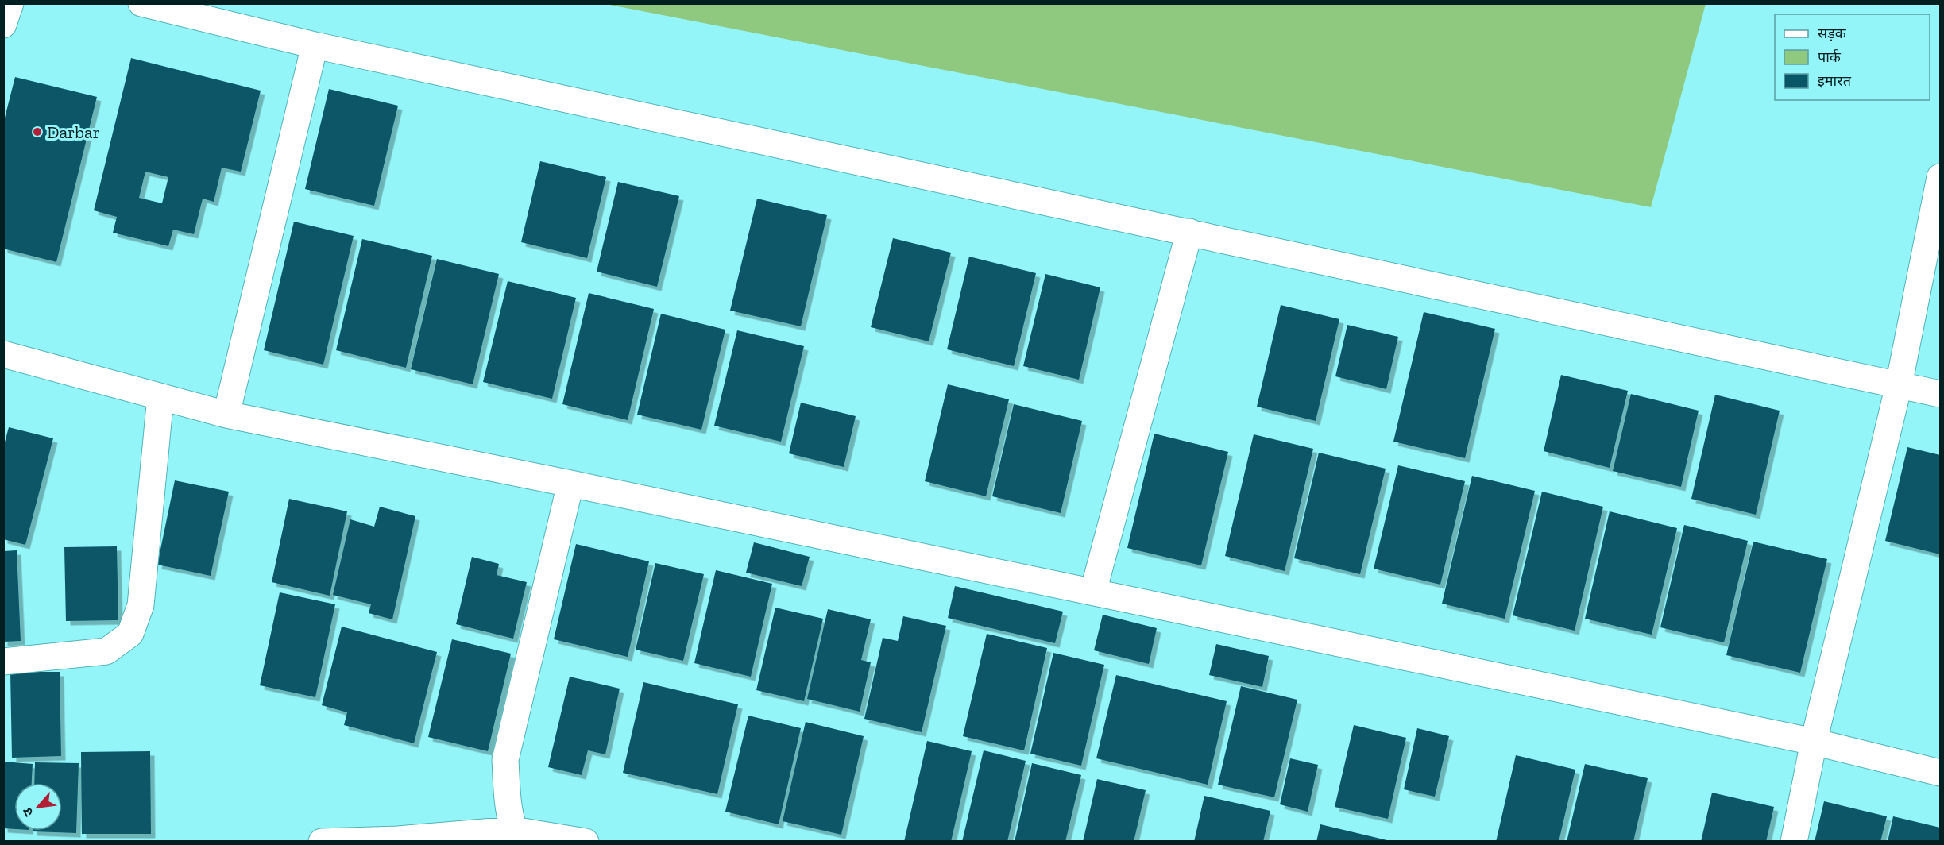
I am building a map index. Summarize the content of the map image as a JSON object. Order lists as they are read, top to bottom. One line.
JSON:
{"places":["Darbar"],"legend":["सड़क","पार्क","इमारत"],"north":"bottom left"}
